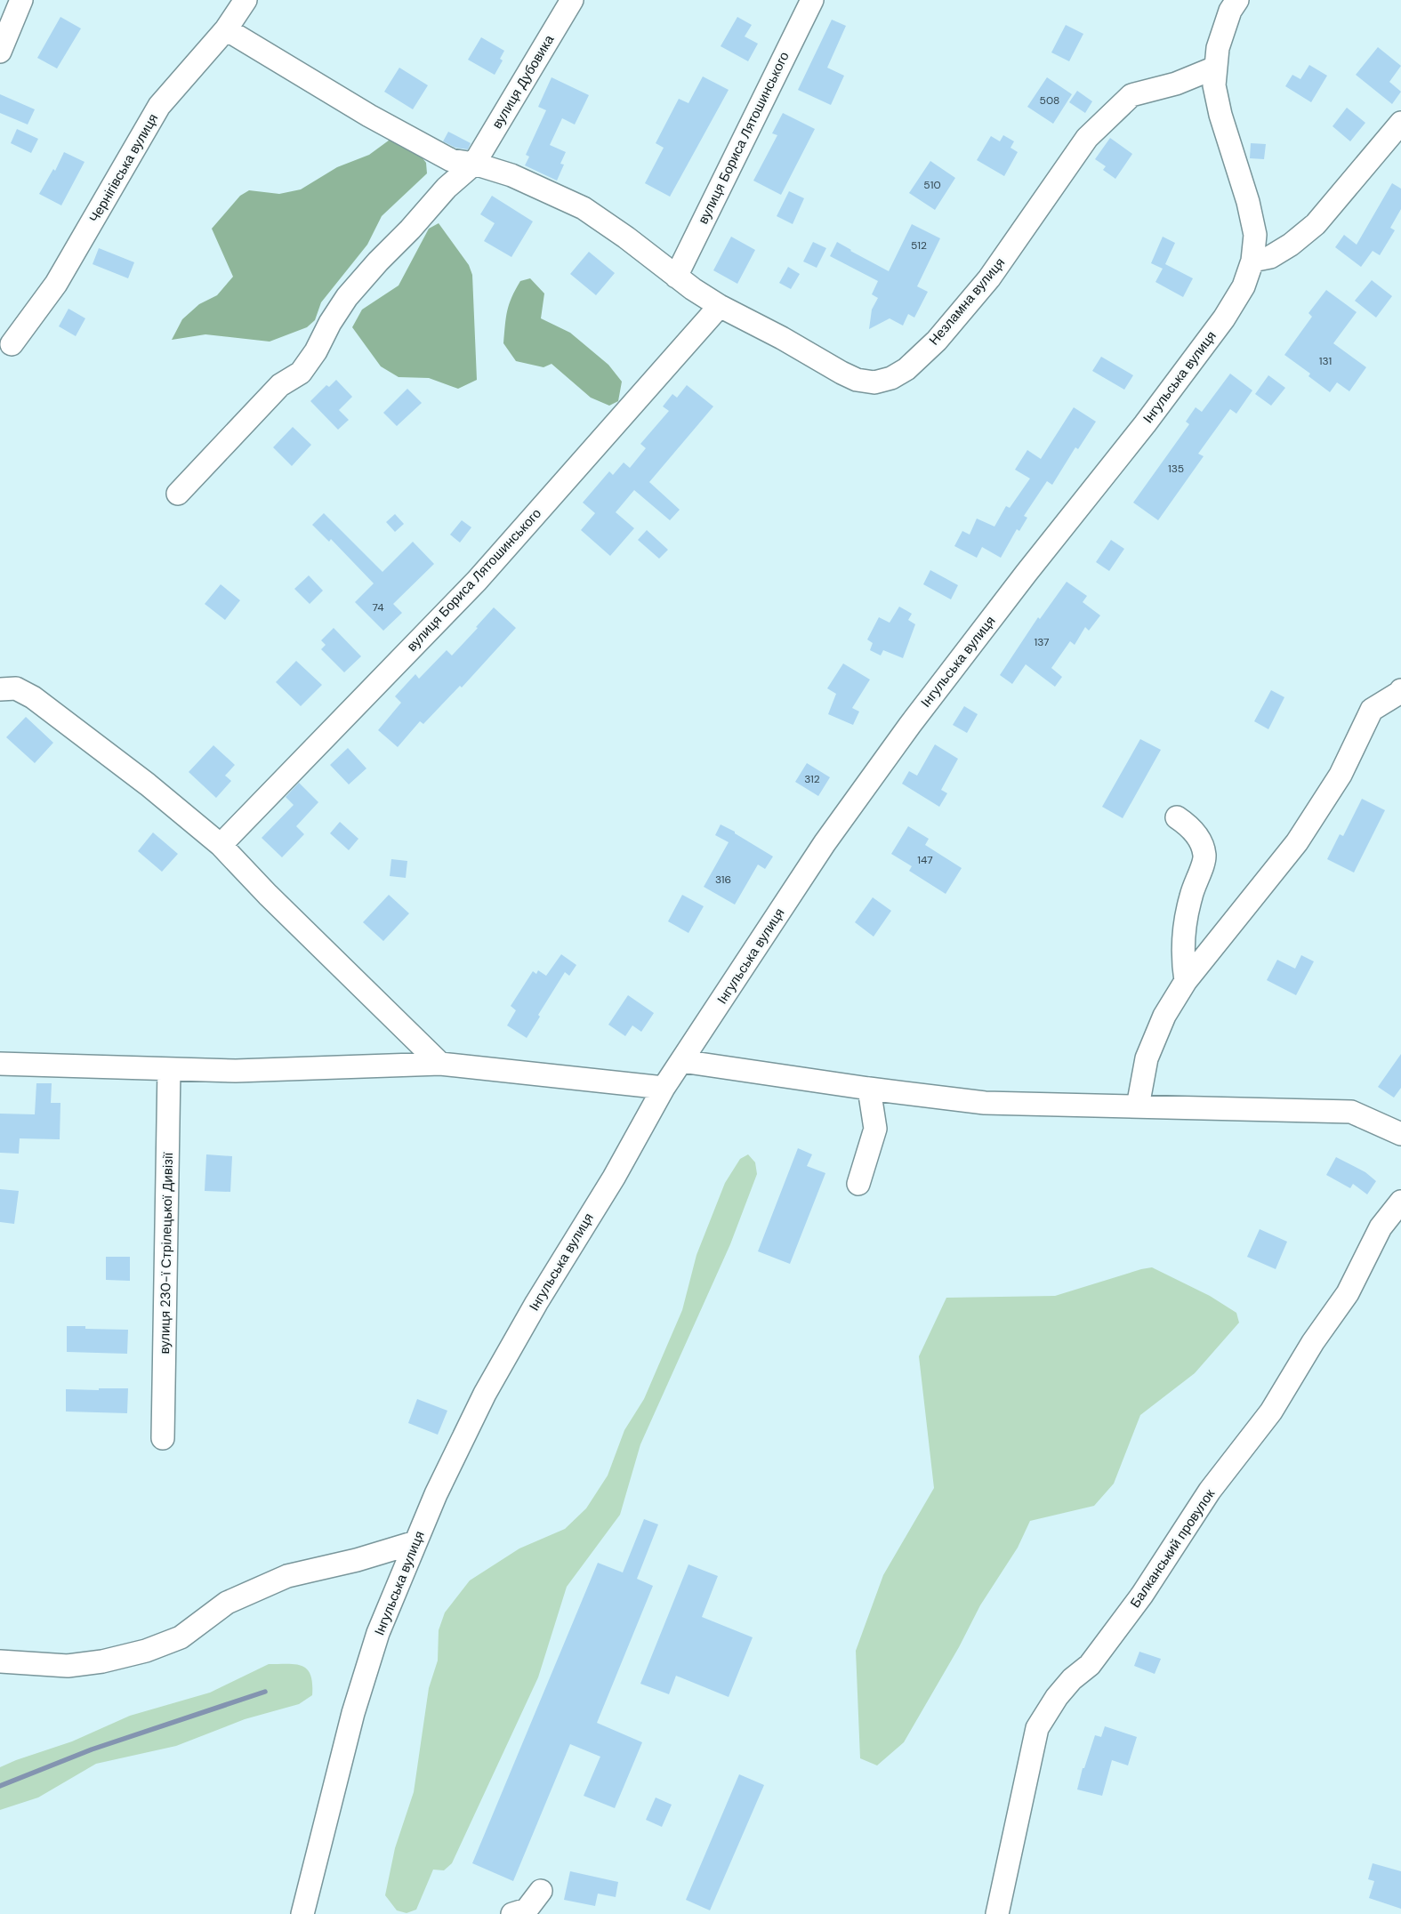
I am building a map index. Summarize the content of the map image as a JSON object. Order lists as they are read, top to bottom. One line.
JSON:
{"streets":{"street":["вулиця Дубовика","вулиця Бориса Лятошинського","Чернігівська вулиця","Незламна вулиця","Інгульська вулиця","вулиця 230-ї Стрілецької Дивізії","Балканський провулок"]},"crossings":[["вулиця Дубовика","Незламна вулиця"],["вулиця Бориса Лятошинського","Незламна вулиця"],["Чернігівська вулиця","Незламна вулиця"]],"house_numbers":["508","510","512","131","135","74","137","312","147","316"]}
